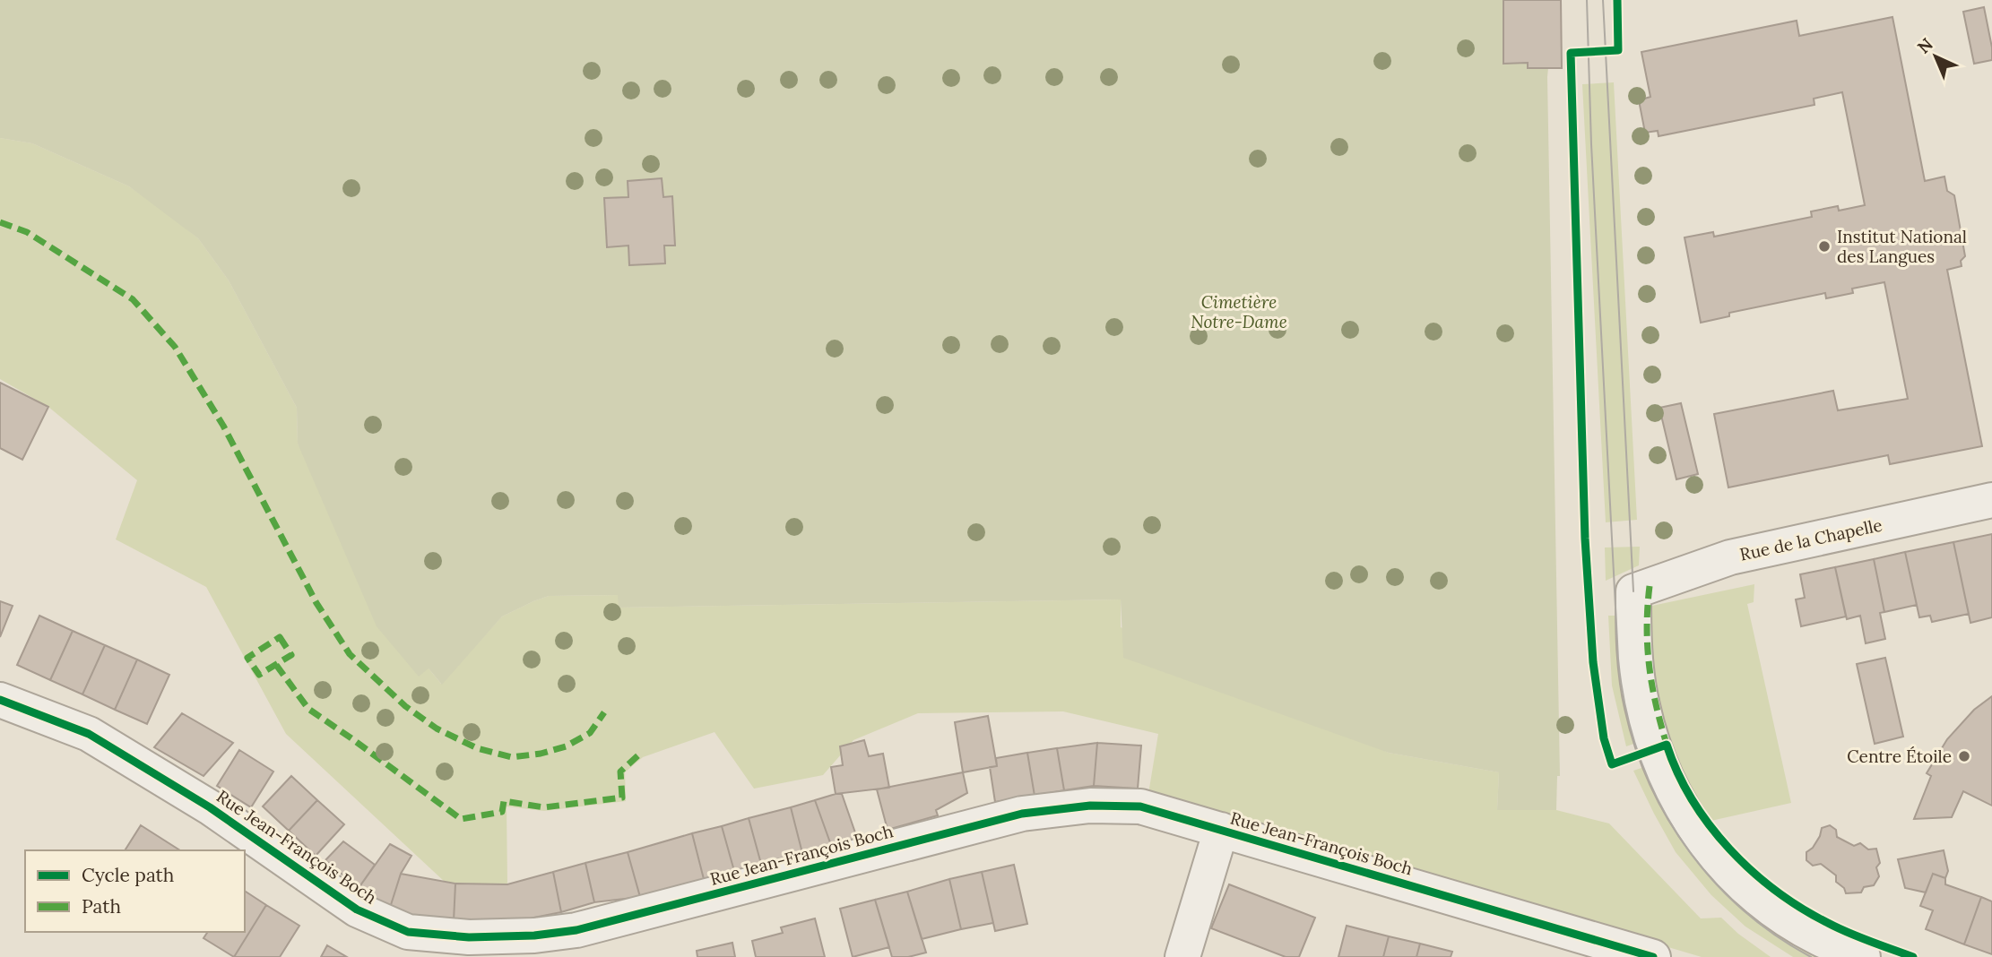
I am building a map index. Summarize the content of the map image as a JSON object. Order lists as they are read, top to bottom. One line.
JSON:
{"streets":{"street":["Rue de la Chapelle","Rue Jean-François Boch"]},"parks":["Cimetière Notre-Dame"],"places":["Institut National des Langues","Centre Étoile"],"legend":["Cycle path","Path"],"north":"top left"}
